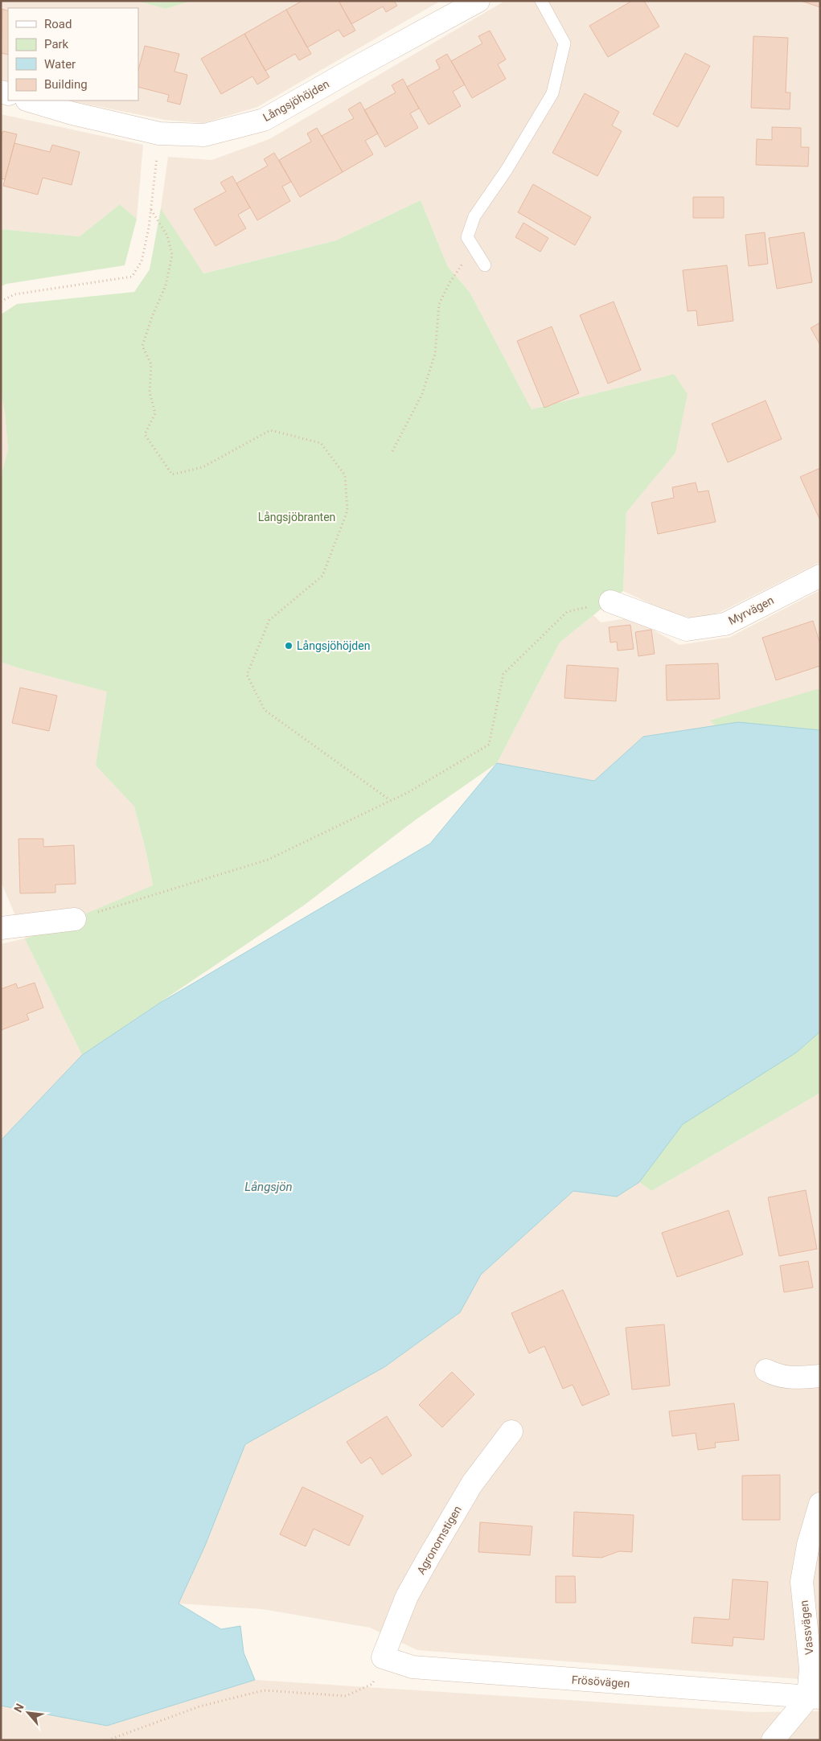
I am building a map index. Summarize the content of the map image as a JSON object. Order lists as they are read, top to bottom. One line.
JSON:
{"streets":{"street":["Långsjöhöjden","Myrvägen","Agronomstigen","Vassvägen","Frösövägen"]},"crossings":[["Agronomstigen","Frösövägen"],["Vassvägen","Frösövägen"]],"water":["Långsjön"],"parks":["Långsjöbranten"],"places":["Långsjöhöjden"],"legend":["Road","Park","Water","Building"],"north":"top left"}
